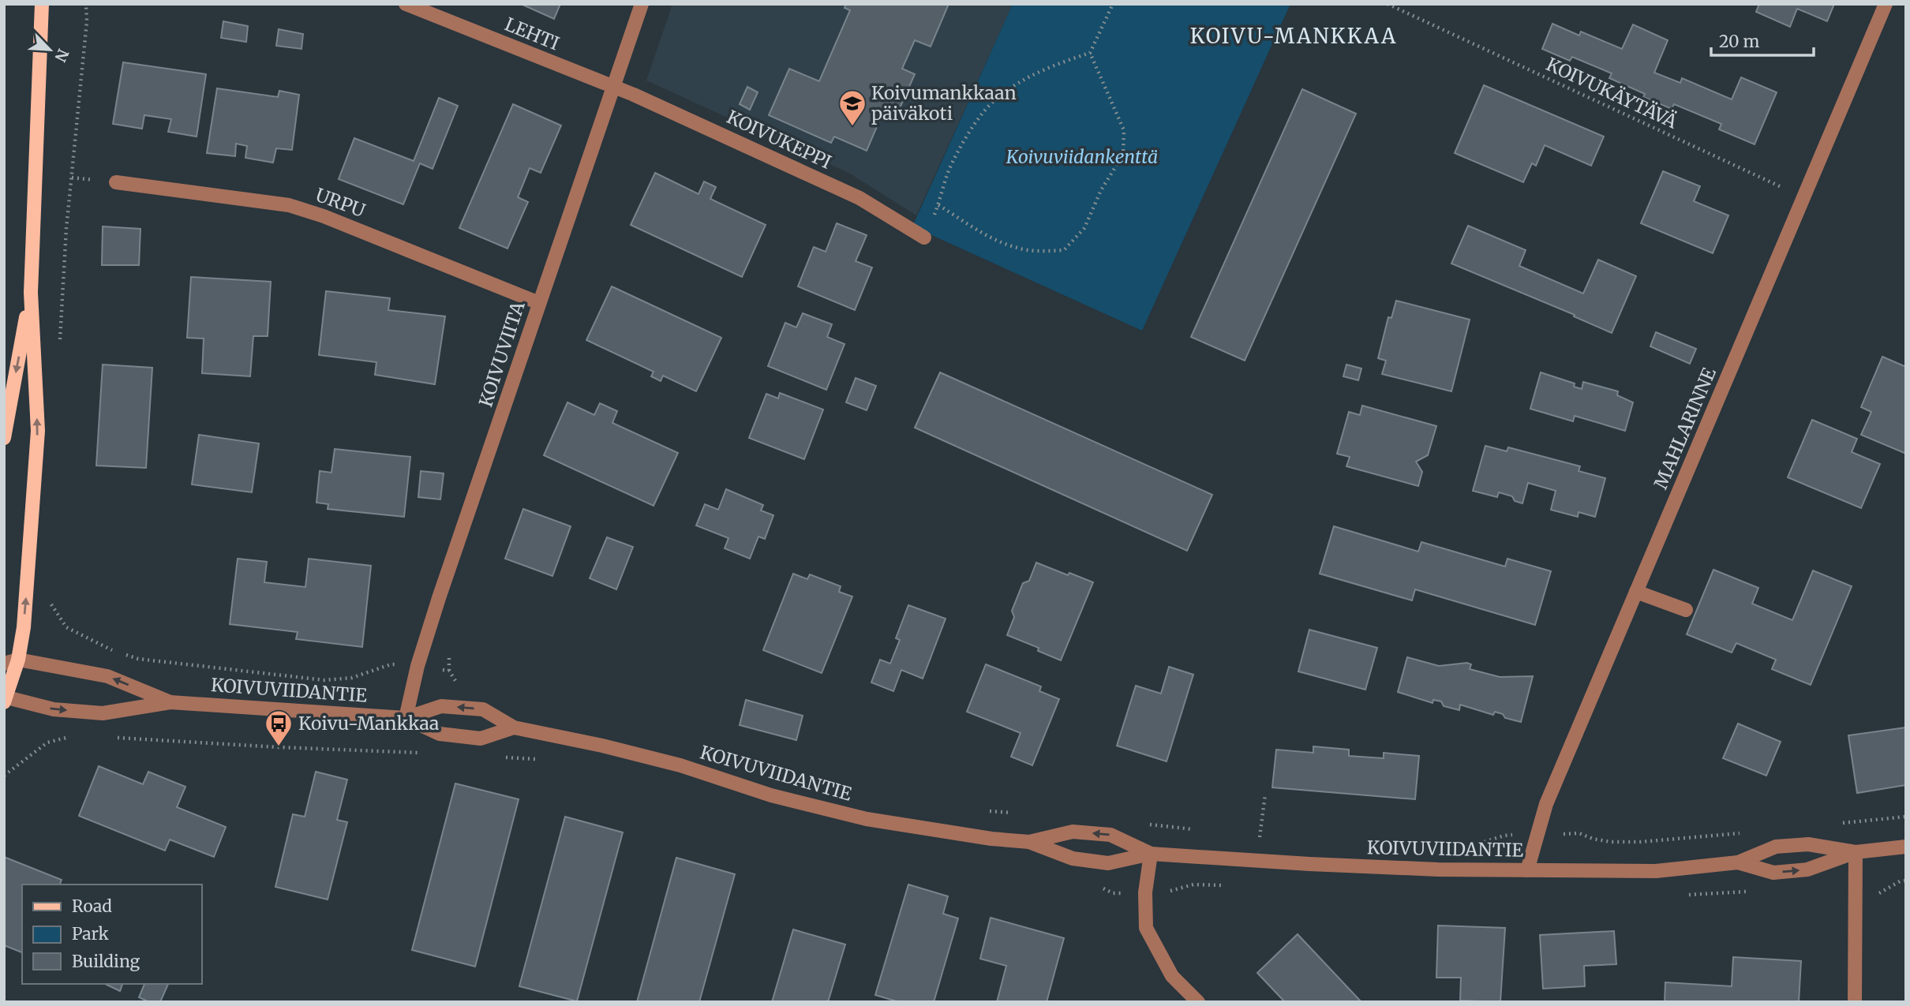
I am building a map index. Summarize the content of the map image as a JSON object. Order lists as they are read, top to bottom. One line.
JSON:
{"streets":{"street":["LEHTI","KOIVUKEPPI","URPU","KOIVUVIITA","MAHLARINNE","KOIVUVIIDANTIE"],"path":["KOIVUKÄYTÄVÄ"]},"crossings":[["LEHTI","KOIVUKEPPI"],["LEHTI","KOIVUVIITA"],["KOIVUKÄYTÄVÄ","MAHLARINNE"],["KOIVUKEPPI","KOIVUVIITA"],["URPU","KOIVUVIITA"],["KOIVUVIITA","KOIVUVIIDANTIE"],["MAHLARINNE","KOIVUVIIDANTIE"]],"districts":["KOIVU-MANKKAA"],"parks":["Koivuviidankenttä"],"places":{"school or university":["Koivumankkaan päiväkoti"],"bus stop":["Koivu-Mankkaa"]},"legend":["Road","Park","Building"],"scale_bar":"20 m","north":"bottom right"}
